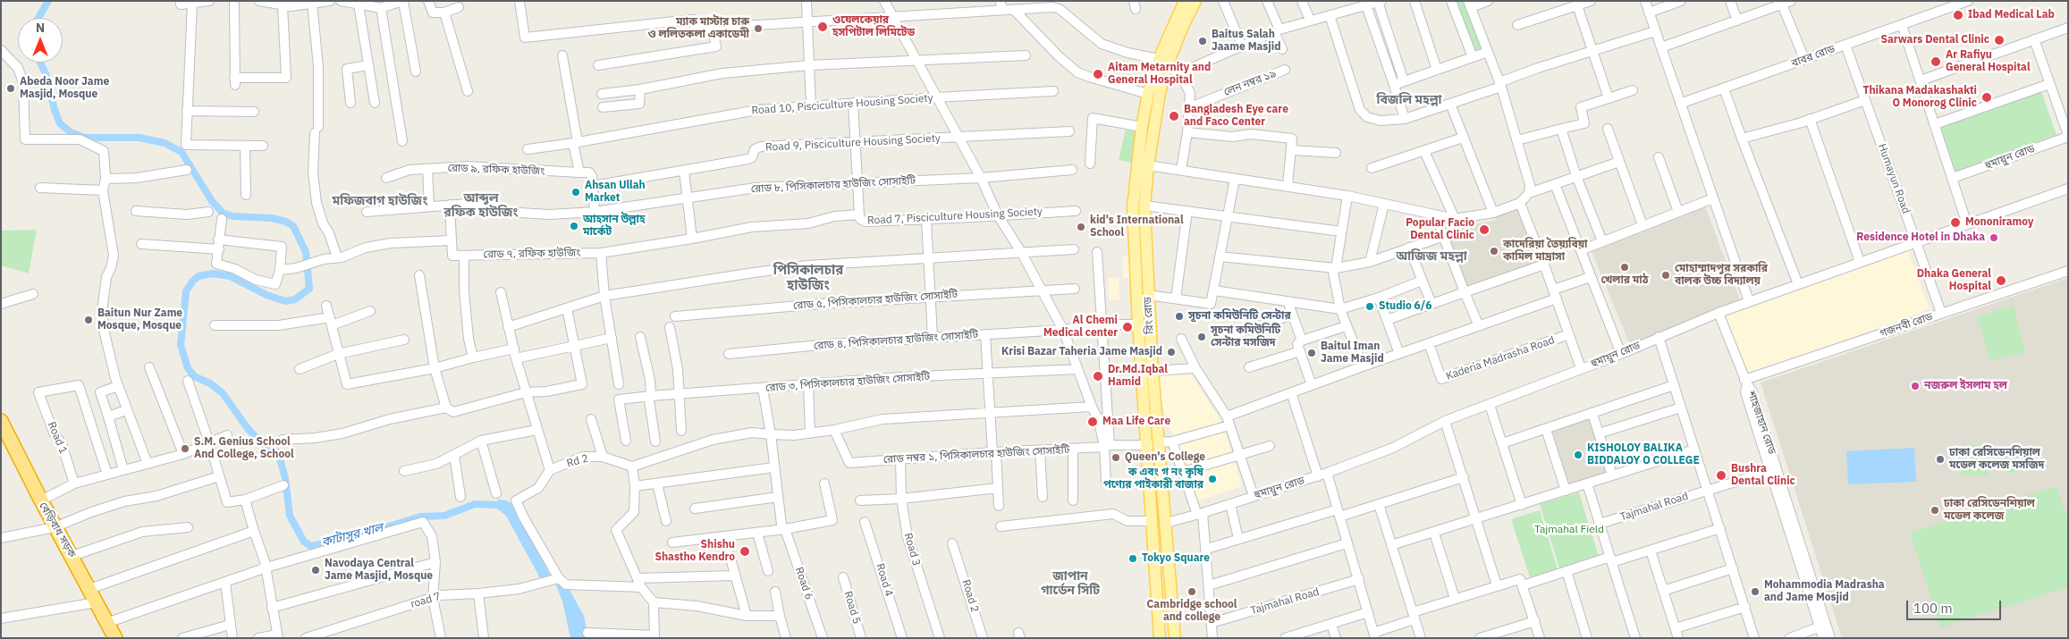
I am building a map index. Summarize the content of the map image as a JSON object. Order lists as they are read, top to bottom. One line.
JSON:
{"streets":{"highway":["বেড়িবাধ সড়ক"],"main road":["রিং রোড"],"street":["বাবর রোড","লেন নম্বর ১৯","Road 10, Pisciculture Housing Society","Road 9, Pisciculture Housing Society","হুমায়ুন রোড","রোড ৯, রফিক হাউজিং","Humayun Road","রোড ৮, পিসিকালচার হাউজিং সোসাইটি","Road 7, Pisciculture Housing Society","রোড ৭, রফিক হাউজিং","রোড ৫, পিসিকালচার হাউজিং সোসাইটি","গজনবী রোড","রোড ৪, পিসিকালচার হাউজিং সোসাইটি","Kaderia Madrasha Road","রোড ৩, পিসিকালচার হাউজিং সোসাইটি","শাহজাহান রোড","Road 1","রোড নম্বর ১, পিসিকালচার হাউজিং সোসাইটি","Rd 2","Tajmahal Road","Road 3","Road 4","Road 6","Road 2","road 7","Road 5"]},"crossings":[["বাবর রোড","Humayun Road"],["হুমায়ুন রোড","Humayun Road"],["হুমায়ুন রোড","রিং রোড"],["হুমায়ুন রোড","Kaderia Madrasha Road"],["Humayun Road","গজনবী রোড"],["Road 7, Pisciculture Housing Society","রোড ৭, রফিক হাউজিং"],["রিং রোড","রোড ৪, পিসিকালচার হাউজিং সোসাইটি"],["রিং রোড","রোড নম্বর ১, পিসিকালচার হাউজিং সোসাইটি"],["গজনবী রোড","শাহজাহান রোড"],["রোড ৩, পিসিকালচার হাউজিং সোসাইটি","Road 6"],["শাহজাহান রোড","Tajmahal Road"],["রোড নম্বর ১, পিসিকালচার হাউজিং সোসাইটি","Road 3"]],"districts":["বিজলি মহল্লা","আব্দুল রফিক হাউজিং","মফিজবাগ হাউজিং","আজিজ মহল্লা","পিসিকালচার হাউজিং","জাপান গার্ডেন সিটি"],"water":["কাটাসুর খাল"],"parks":["Tajmahal Field"],"places":["Ibad Medical Lab","ওয়েলকেয়ার হসপিটাল লিমিটেড","ম্যাক মাস্টার চারু ও ললিতকলা একাডেমী","Sarwars Dental Clinic","Baitus Salah Jaame Masjid","Ar Rafiyu General Hospital","Aitam Metarnity and General Hospital","Abeda Noor Jame Masjid, Mosque","Thikana Madakashakti O Monorog Clinic","Bangladesh Eye care and Faco Center","Ahsan Ullah Market","Mononiramoy","আহসান উল্লাহ মার্কেট","kid's International School","Popular Facio Dental Clinic","Residence Hotel in Dhaka","কাদেরিয়া তৈয়্যবিয়া কামিল মাদ্রাসা","খেলার মাঠ","মোহাম্মাদপুর সরকারি বালক উচ্চ বিদ্যালয়","Dhaka General Hospital","Studio 6/6","সূচনা কমিউনিটি সেন্টার","Baitun Nur Zame Mosque, Mosque","Al Chemi Medical center","সূচনা কমিউনিটি সেন্টার মসজিদ","Krisi Bazar Taheria Jame Masjid","Baitul Iman Jame Masjid","Dr.Md.Iqbal Hamid","নজরুল ইসলাম হল","Maa Life Care","S.M. Genius School And College, School","KISHOLOY BALIKA BIDDALOY O COLLEGE","Queen's College","ঢাকা রেসিডেনশিয়াল মডেল কলেজ মসজিদ","Bushra Dental Clinic","ক এবং গ নং কৃষি পণ্যের পাইকারী বাজার","ঢাকা রেসিডেনশিয়াল মডেল কলেজ","Shishu Shastho Kendro","Tokyo Square","Navodaya Central Jame Masjid, Mosque","Cambridge school and college","Mohammodia Madrasha and Jame Mosjid"],"scale_bar":"100 m","north":"top"}
